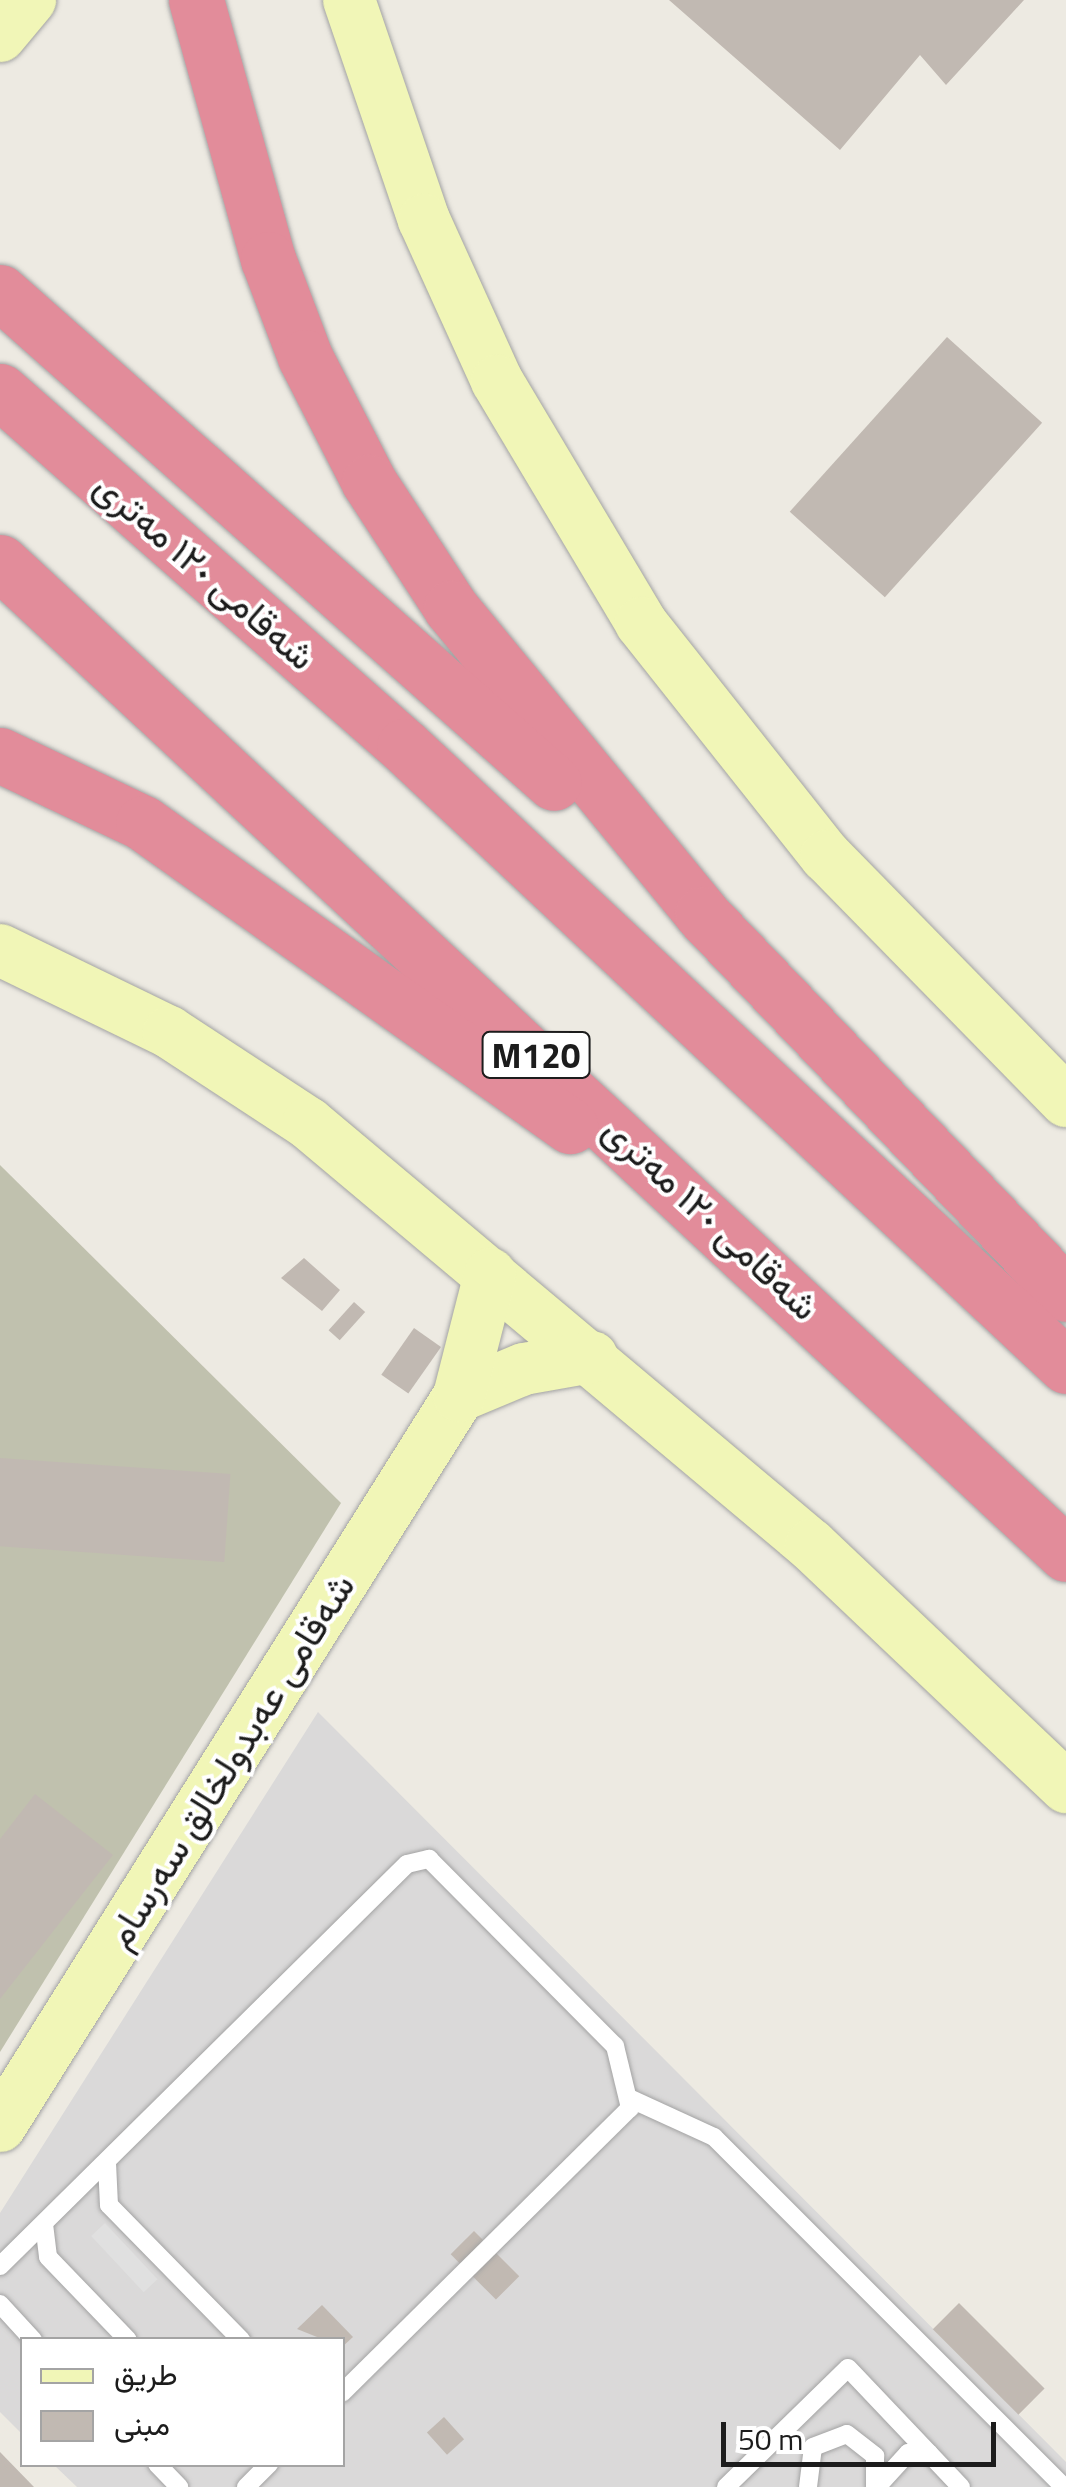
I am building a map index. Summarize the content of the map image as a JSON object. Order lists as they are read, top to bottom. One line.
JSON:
{"streets":{"highway":["شەقامی ١٢٠ مەتری","M120"],"street":["شەقامی عەبدولخالق سەرسام"]},"legend":["طريق","مبنى"],"scale_bar":"50 m"}
